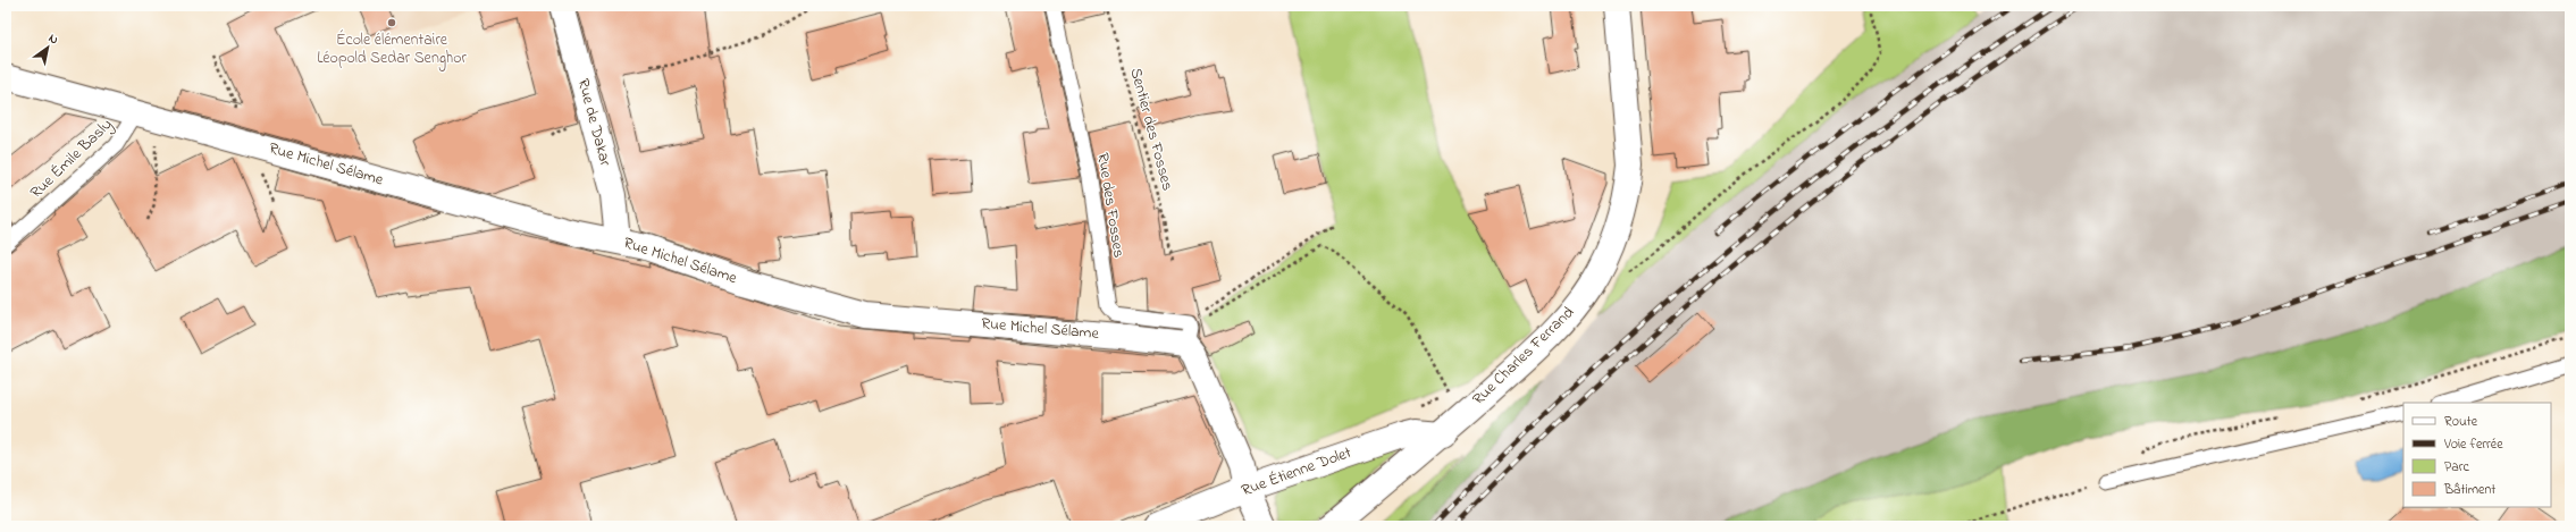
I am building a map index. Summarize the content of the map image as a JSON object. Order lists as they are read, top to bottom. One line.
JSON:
{"streets":{"street":["Rue de Dakar","Rue Michel Sélame","Rue Charles Ferrand","Rue Étienne Dolet"],"lane":["Rue Émile Basly","Rue des Fosses"],"path":["Sentier des Fosses"]},"crossings":[["Rue de Dakar","Rue Michel Sélame"],["Rue Émile Basly","Rue Michel Sélame"],["Rue Michel Sélame","Rue des Fosses"],["Rue Charles Ferrand","Rue Étienne Dolet"]],"places":["École élémentaire Léopold Sedar Senghor"],"legend":["Route","Voie ferrée","Parc","Bâtiment"],"north":"top right"}
